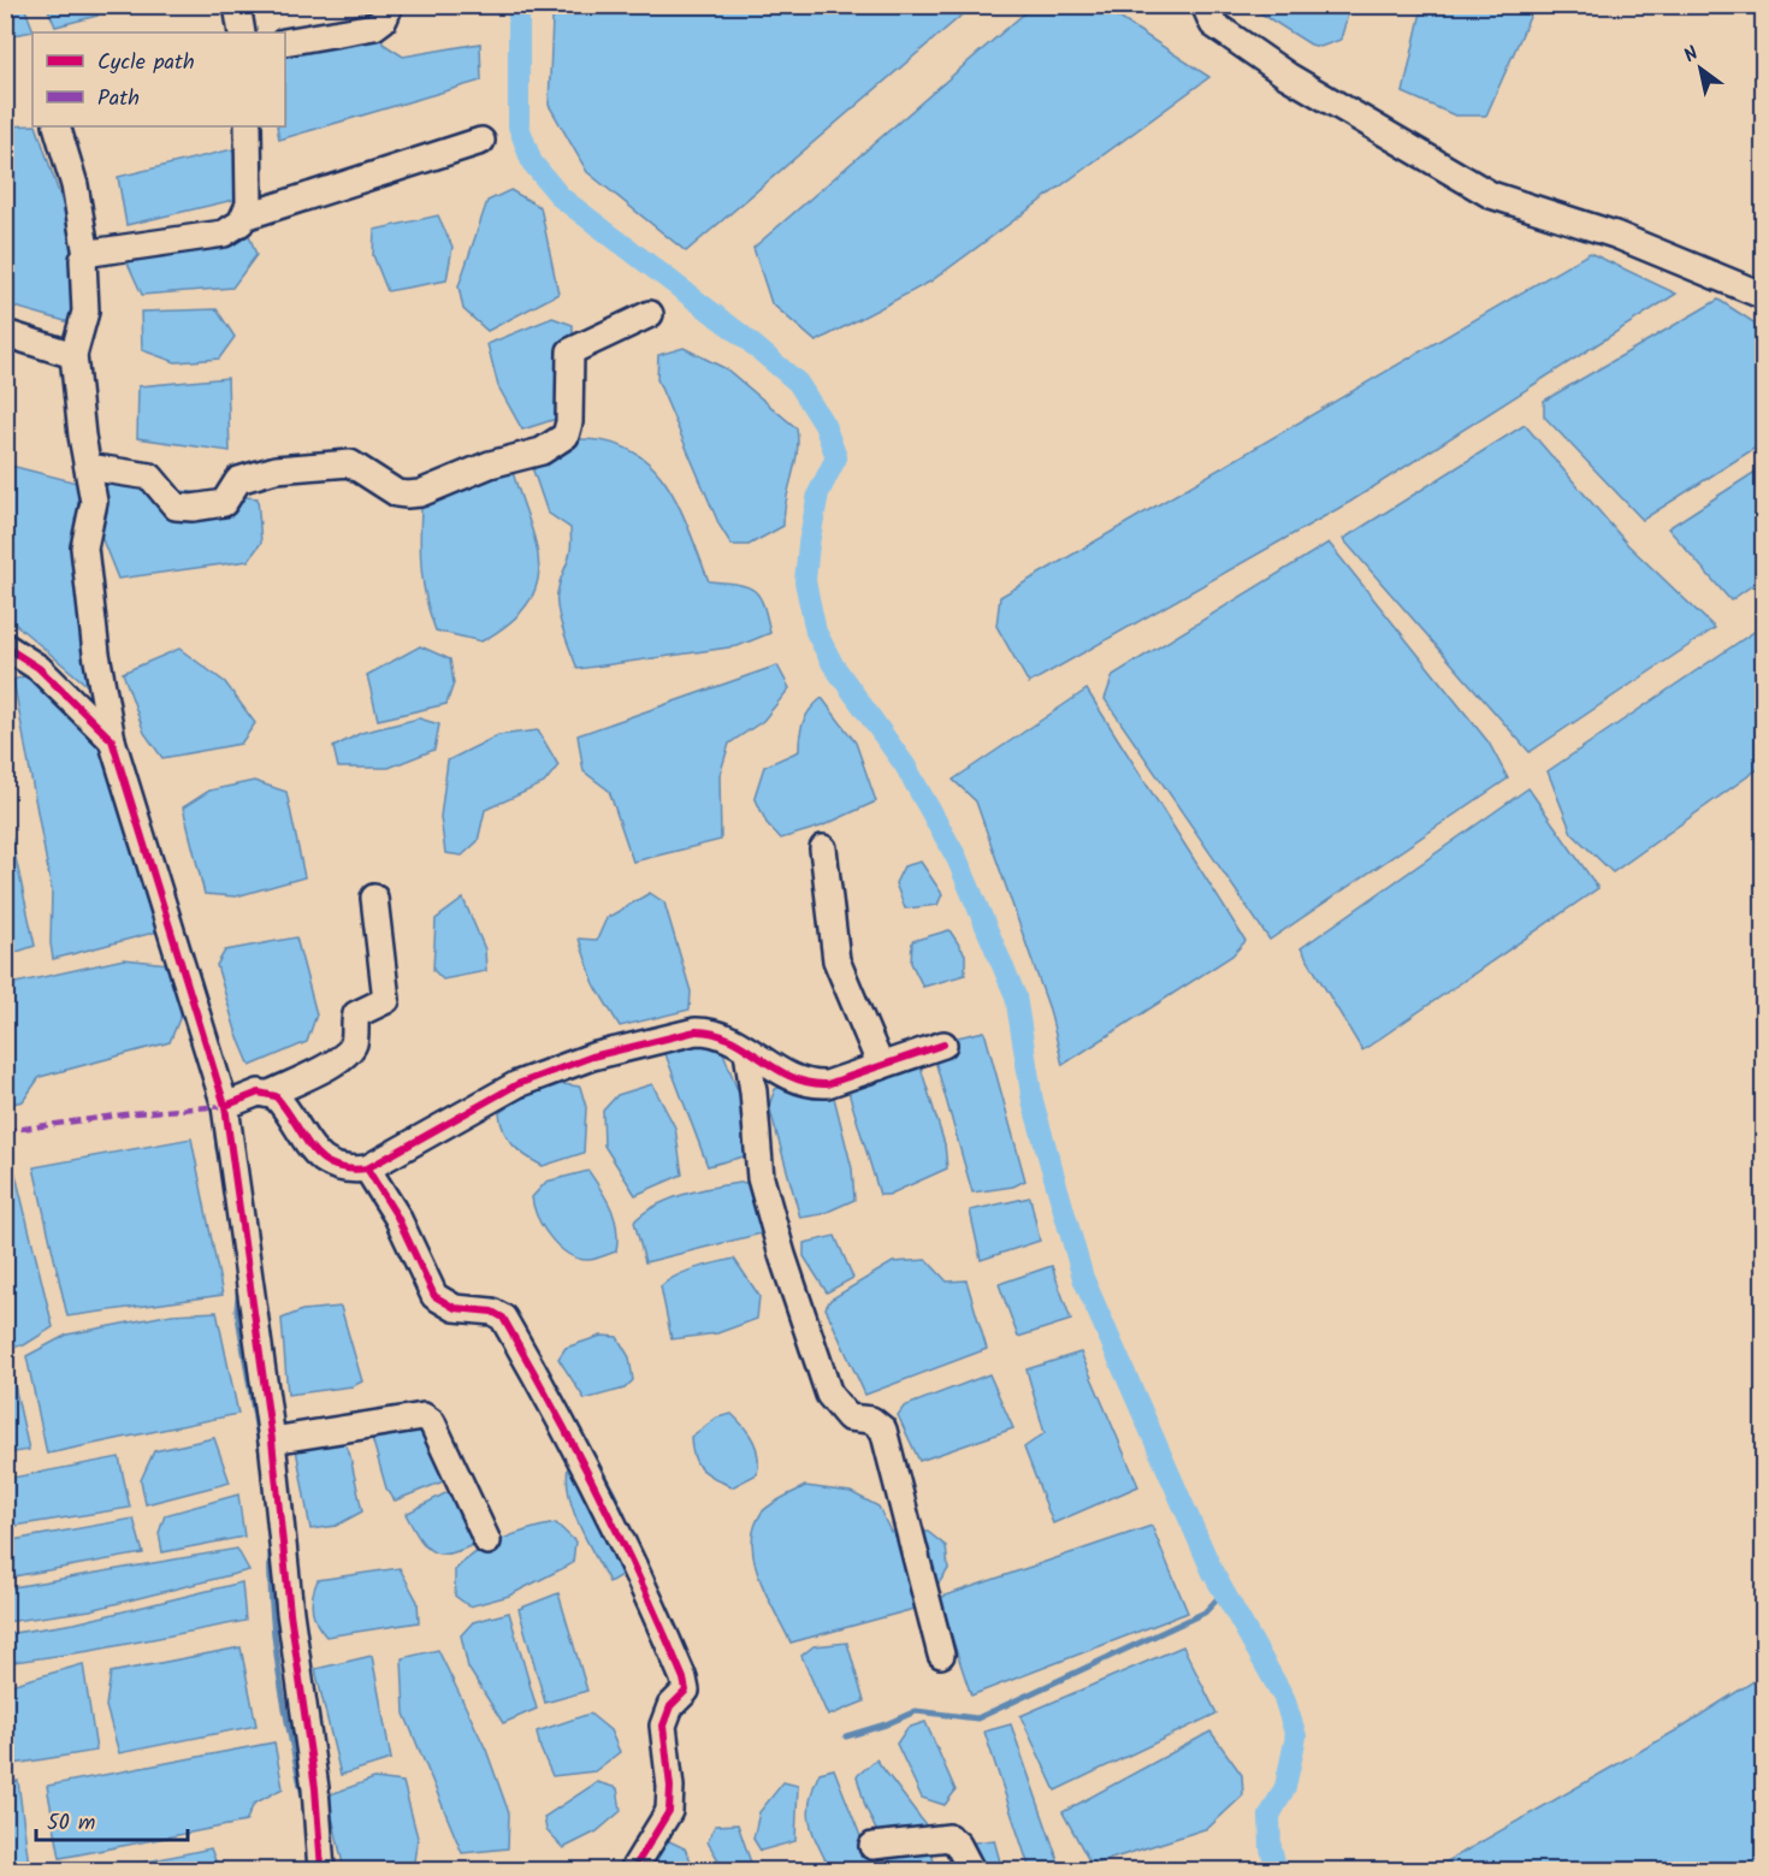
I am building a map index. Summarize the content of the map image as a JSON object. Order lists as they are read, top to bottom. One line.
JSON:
{"legend":["Cycle path","Path"],"scale_bar":"50 m","north":"top left"}
